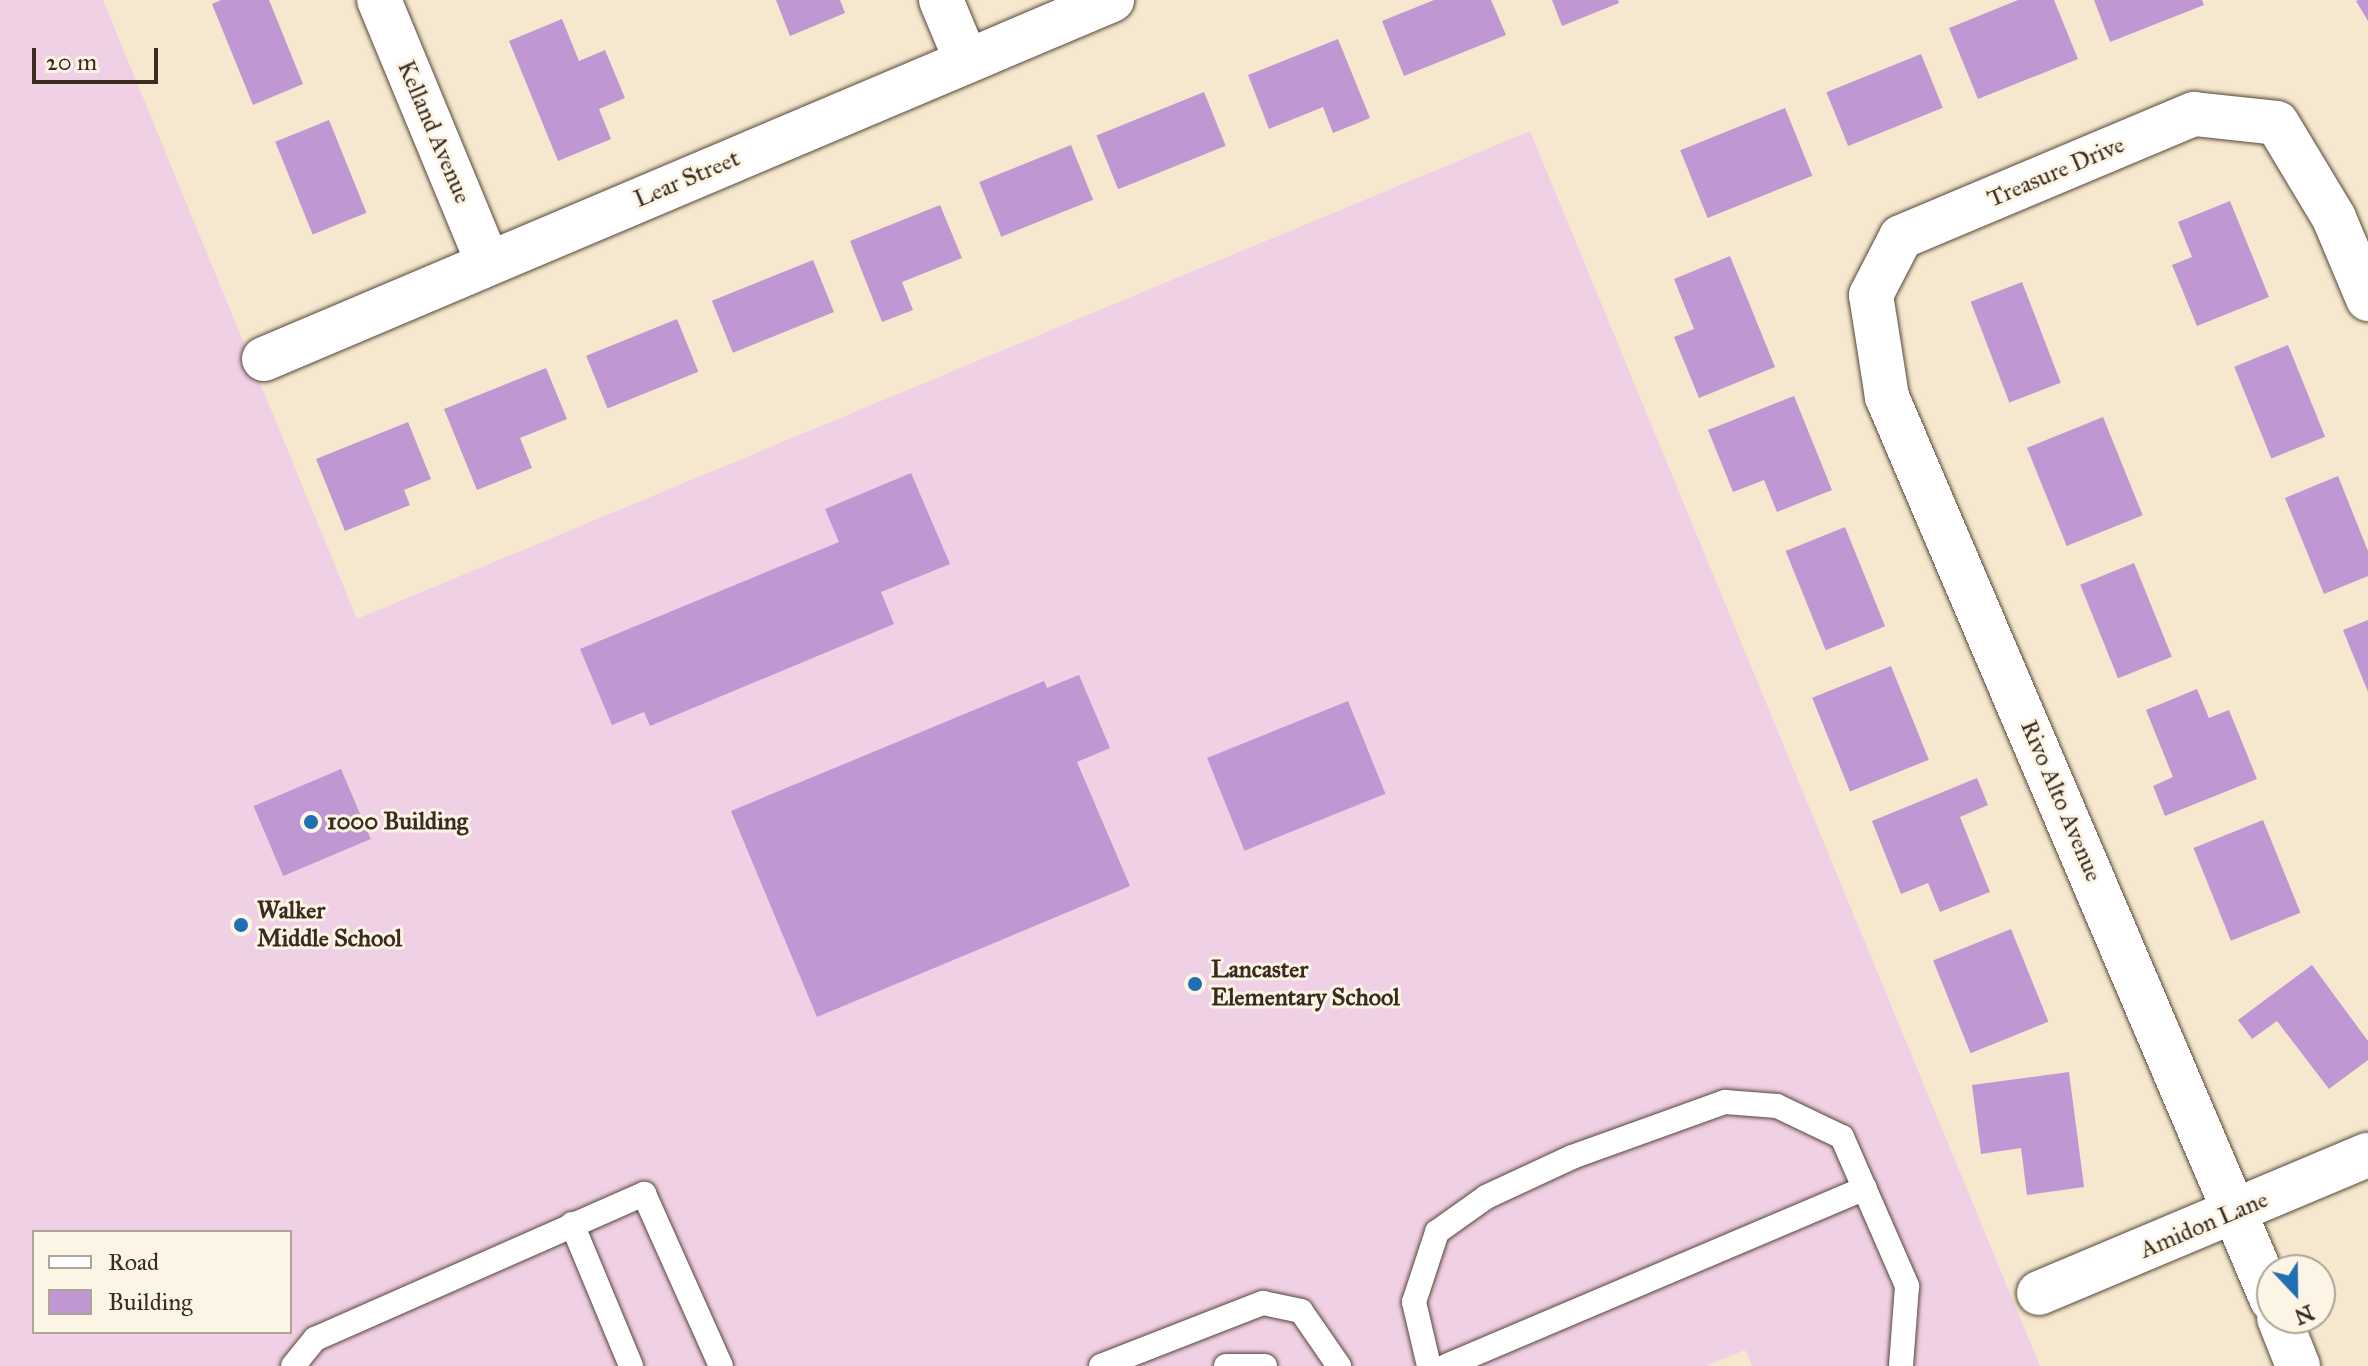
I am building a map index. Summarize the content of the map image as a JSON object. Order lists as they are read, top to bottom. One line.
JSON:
{"streets":{"street":["Kelland Avenue","Treasure Drive","Lear Street","Rivo Alto Avenue","Amidon Lane"]},"crossings":[["Kelland Avenue","Lear Street"],["Treasure Drive","Rivo Alto Avenue"],["Rivo Alto Avenue","Amidon Lane"]],"places":["1000 Building","Walker Middle School","Lancaster Elementary School"],"legend":["Road","Building"],"scale_bar":"20 m","north":"bottom"}
